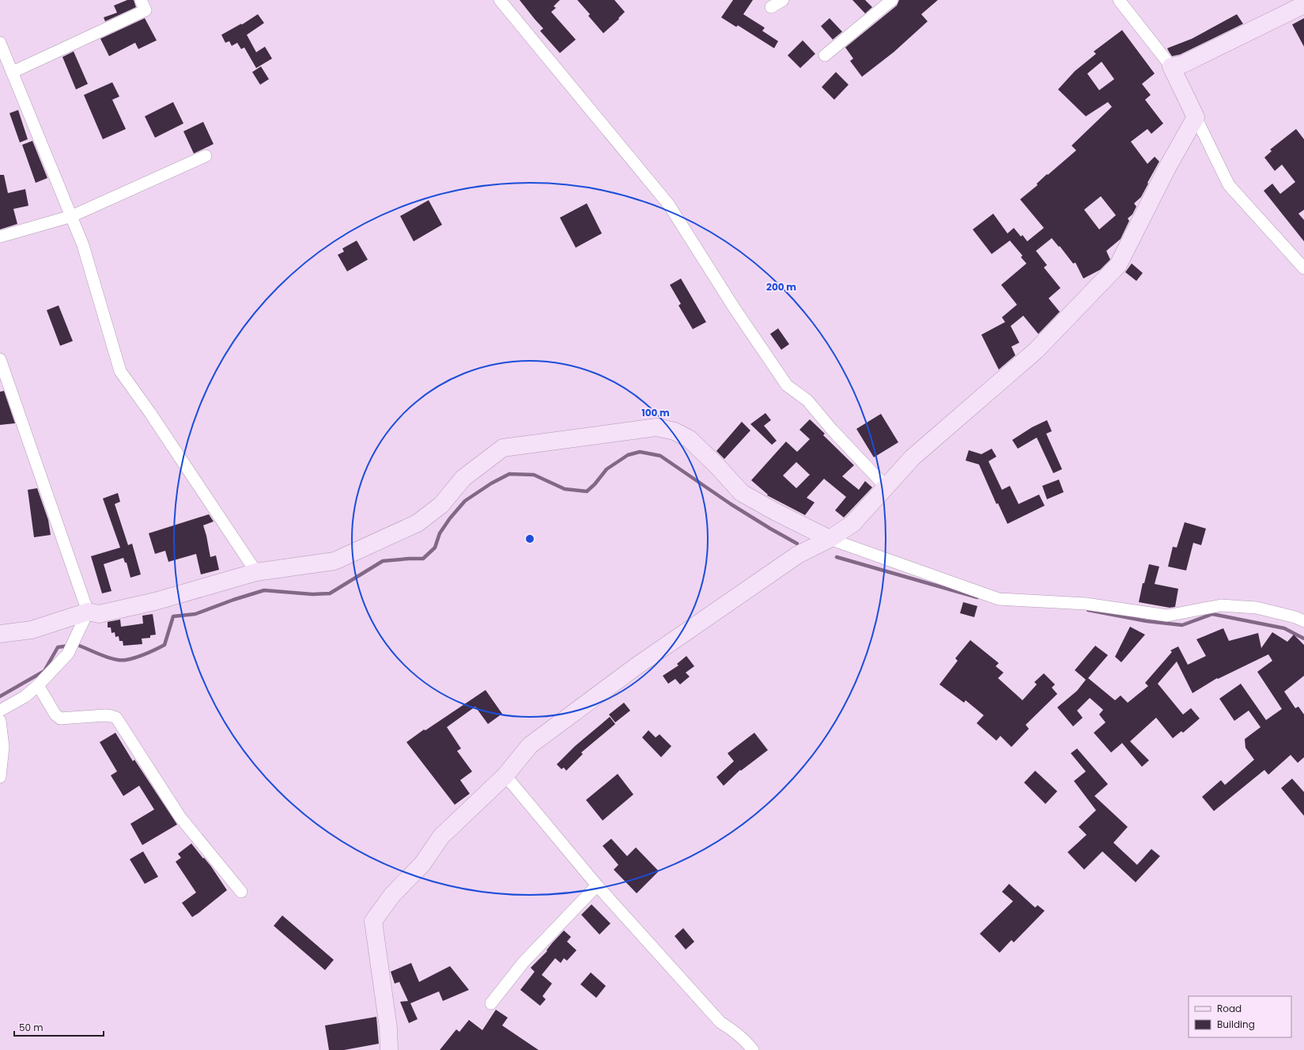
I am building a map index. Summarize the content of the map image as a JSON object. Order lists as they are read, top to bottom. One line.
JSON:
{"legend":["Road","Building"],"scale_bar":"50 m","rings":["200 m","100 m"]}
